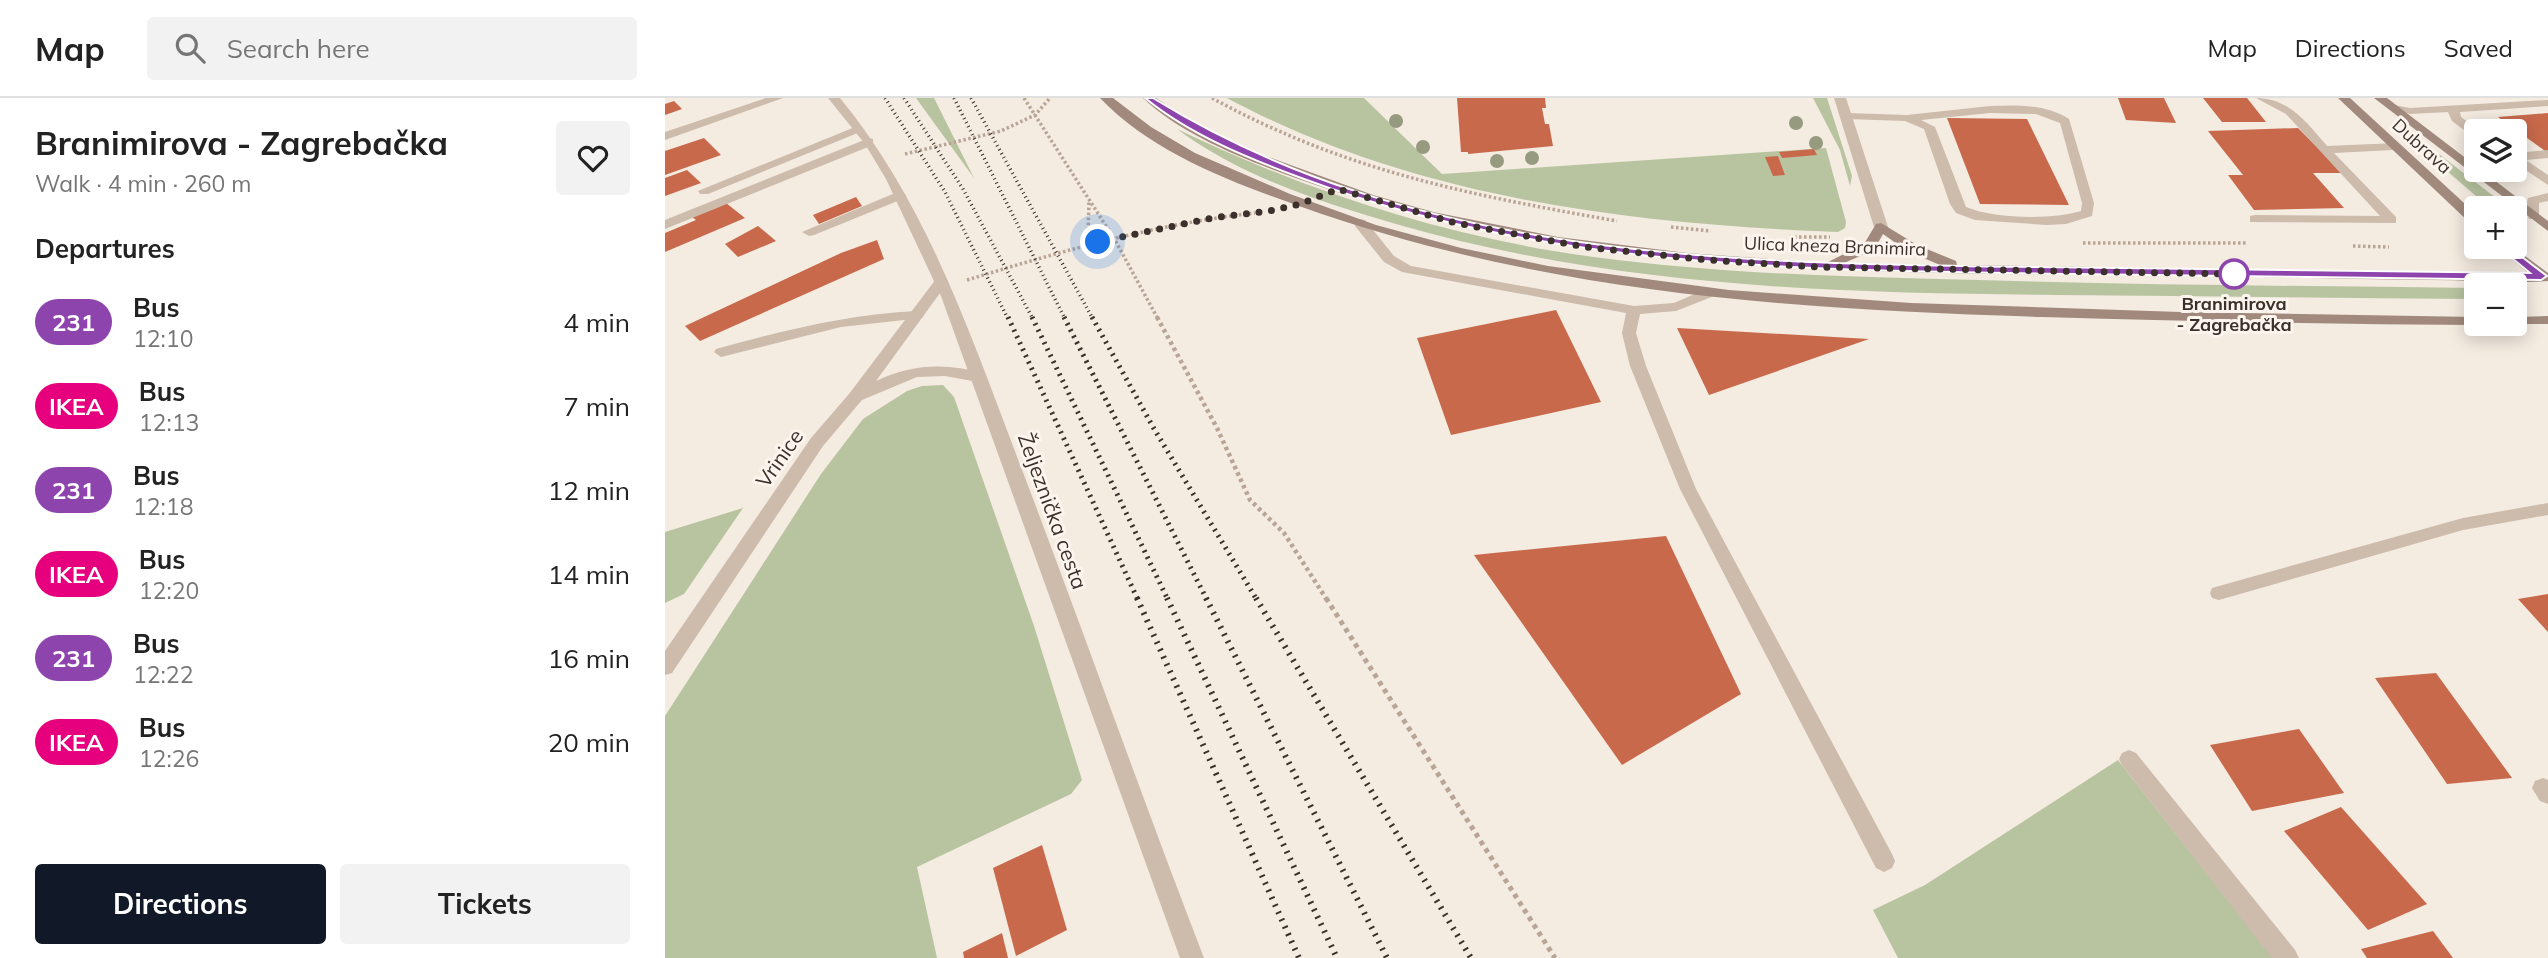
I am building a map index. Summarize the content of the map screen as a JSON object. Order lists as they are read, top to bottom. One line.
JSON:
{"streets":{"main road":["Dubrava","Ulica kneza Branimira"],"street":["Vrinice","Željeznička cesta"]},"crossings":[["Vrinice","Željeznička cesta"]],"places":["Branimirova - Zagrebačka"],"lines":["bus line 231"],"page":{"header":"Map","search":"Search here","nav":["Map","Directions","Saved"],"heading":[["Branimirova - Zagrebačka","Walk · 4 min · 260 m"],"Departures"],"map_buttons":["+","−"],"list":[{"mark":"231","name":"Bus","note":"12:10","value":"4 min"},{"mark":"IKEA","name":"Bus","note":"12:13","value":"7 min"},{"mark":"231","name":"Bus","note":"12:18","value":"12 min"},{"mark":"IKEA","name":"Bus","note":"12:20","value":"14 min"},{"mark":"231","name":"Bus","note":"12:22","value":"16 min"},{"mark":"IKEA","name":"Bus","note":"12:26","value":"20 min"}],"buttons":["Directions","Tickets"]}}
